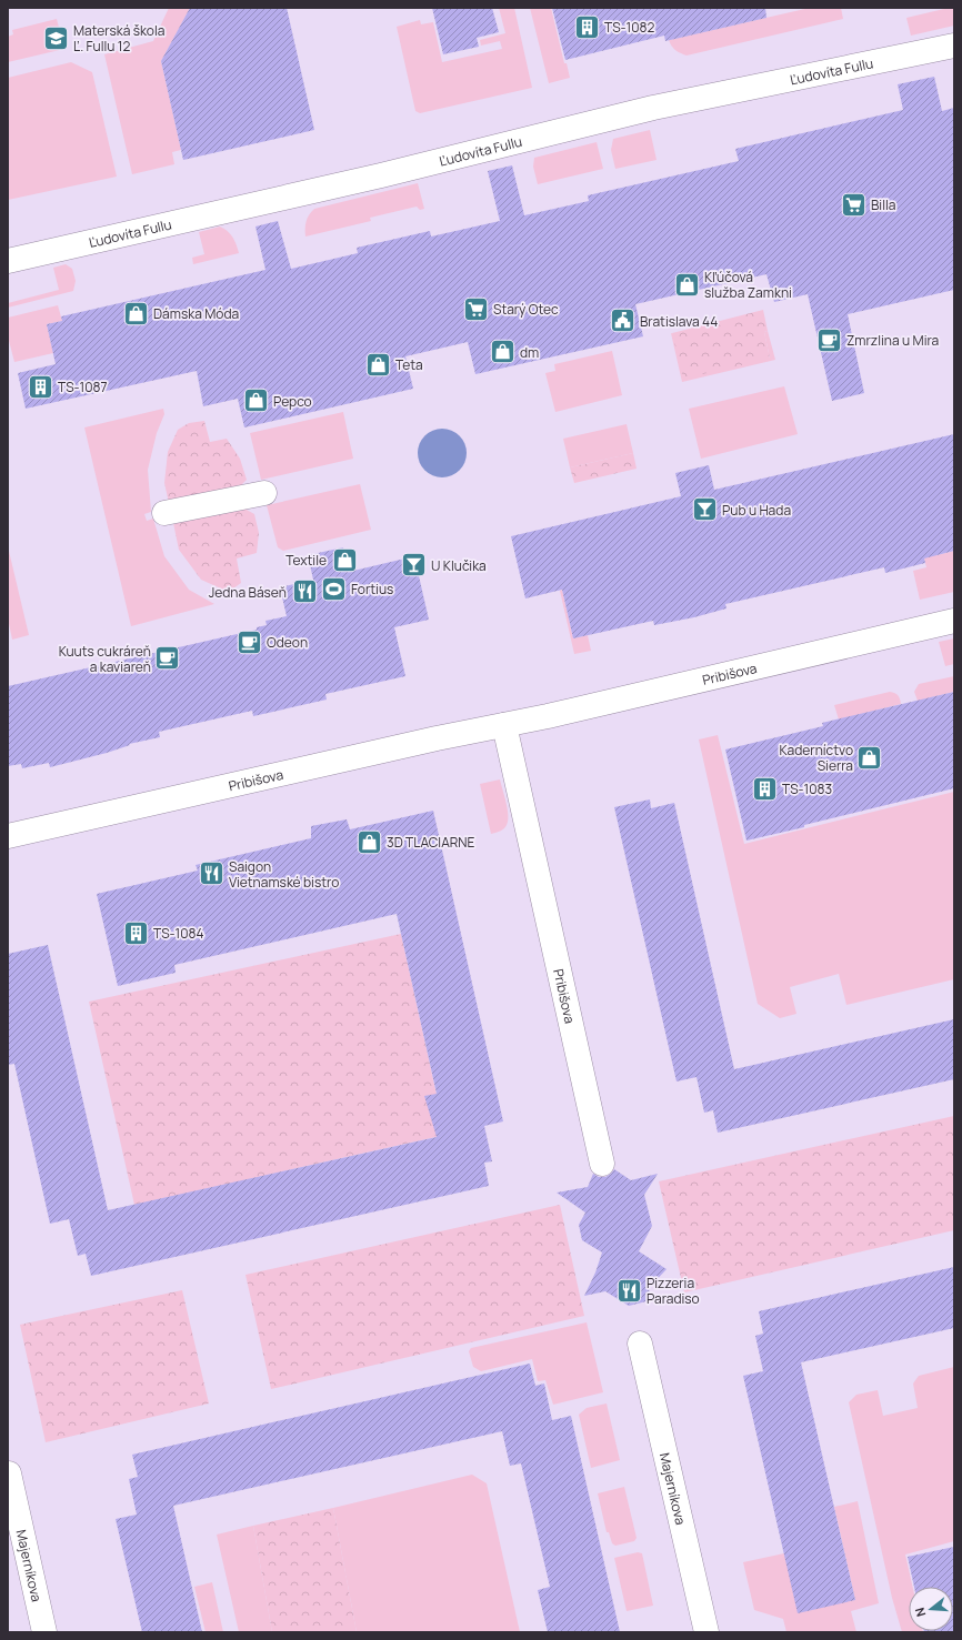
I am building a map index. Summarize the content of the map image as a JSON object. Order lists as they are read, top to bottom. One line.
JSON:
{"streets":{"street":["Ľudovíta Fullu","Pribišova","Majerníkova"]},"places":{"building":["TS-1082","TS-1087","TS-1083","TS-1084"],"school or university":["Materská škola Ľ. Fullu 12"],"supermarket":["Billa","Starý Otec"],"shop":["Kľúčová služba Zamkni","Dámska Móda","dm","Teta","Pepco","Textile","Kaderníctvo Sierra","3D TLACIARNE"],"public building":["Bratislava 44"],"cafe":["Zmrzlina u Mira","Odeon","Kuuts cukráreň a kaviareň"],"bar":["Pub u Hada","U Klučika"],"sports":["Fortius"],"restaurant":["Jedna Báseň","Saigon Vietnamské bistro","Pizzeria Paradiso"]},"north":"left"}
